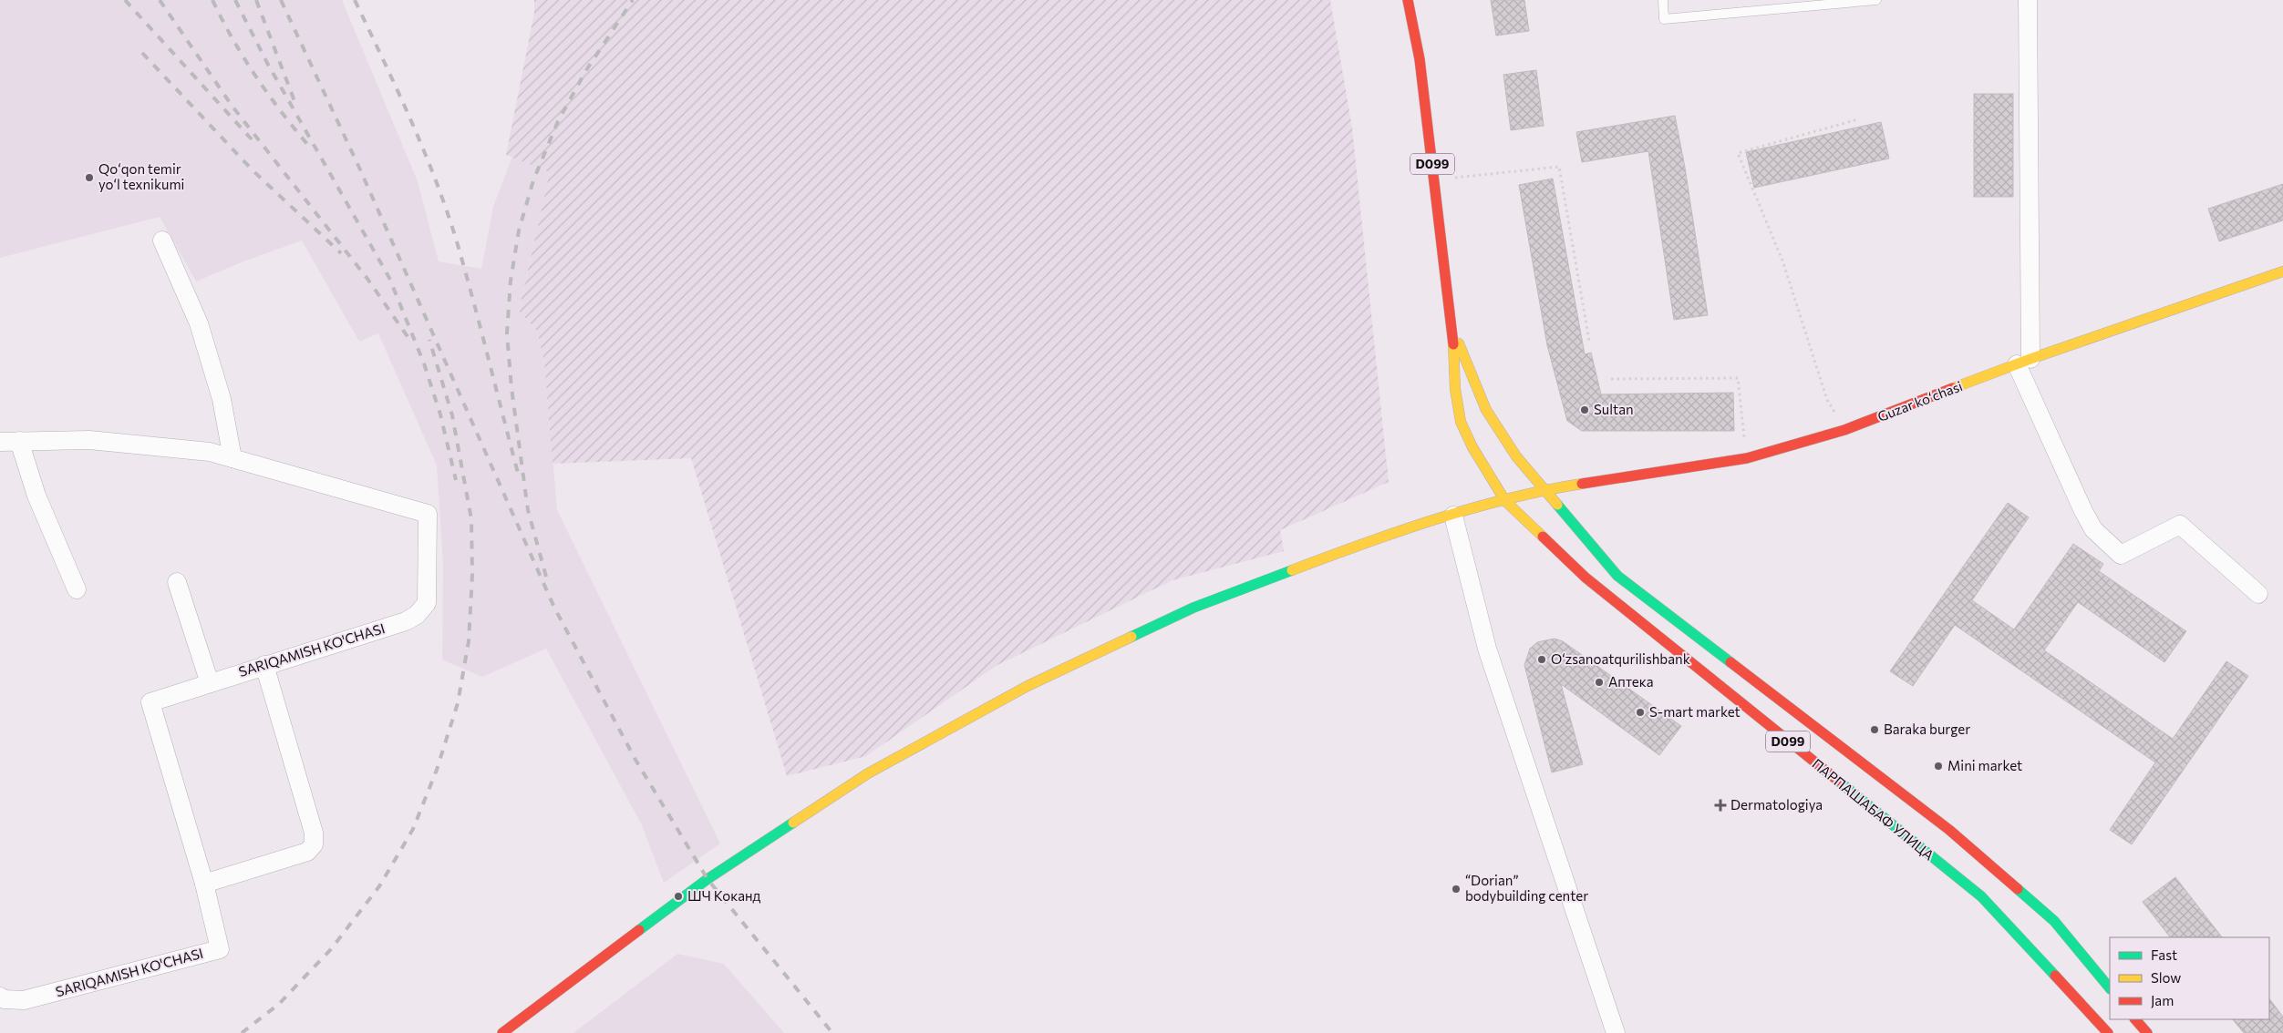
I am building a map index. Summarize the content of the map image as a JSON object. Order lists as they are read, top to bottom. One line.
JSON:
{"streets":{"main road":["D099","Guzar koʻchasi","ПАРПАШАБАФ УЛИЦА"],"street":["SARIQAMISH KO'CHASI"]},"crossings":[["D099","Guzar koʻchasi"],["D099","ПАРПАШАБАФ УЛИЦА"],["Guzar koʻchasi","ПАРПАШАБАФ УЛИЦА"]],"places":{"other":["Qoʻqon temir yoʻl texnikumi","Sultan","Oʻzsanoatqurilishbank","Аптека","S-mart market","Baraka burger","Mini market","“Dorian” bodybuilding center","ШЧ Коканд"],"health":["Dermatologiya"]},"legend":["Fast","Slow","Jam"]}
